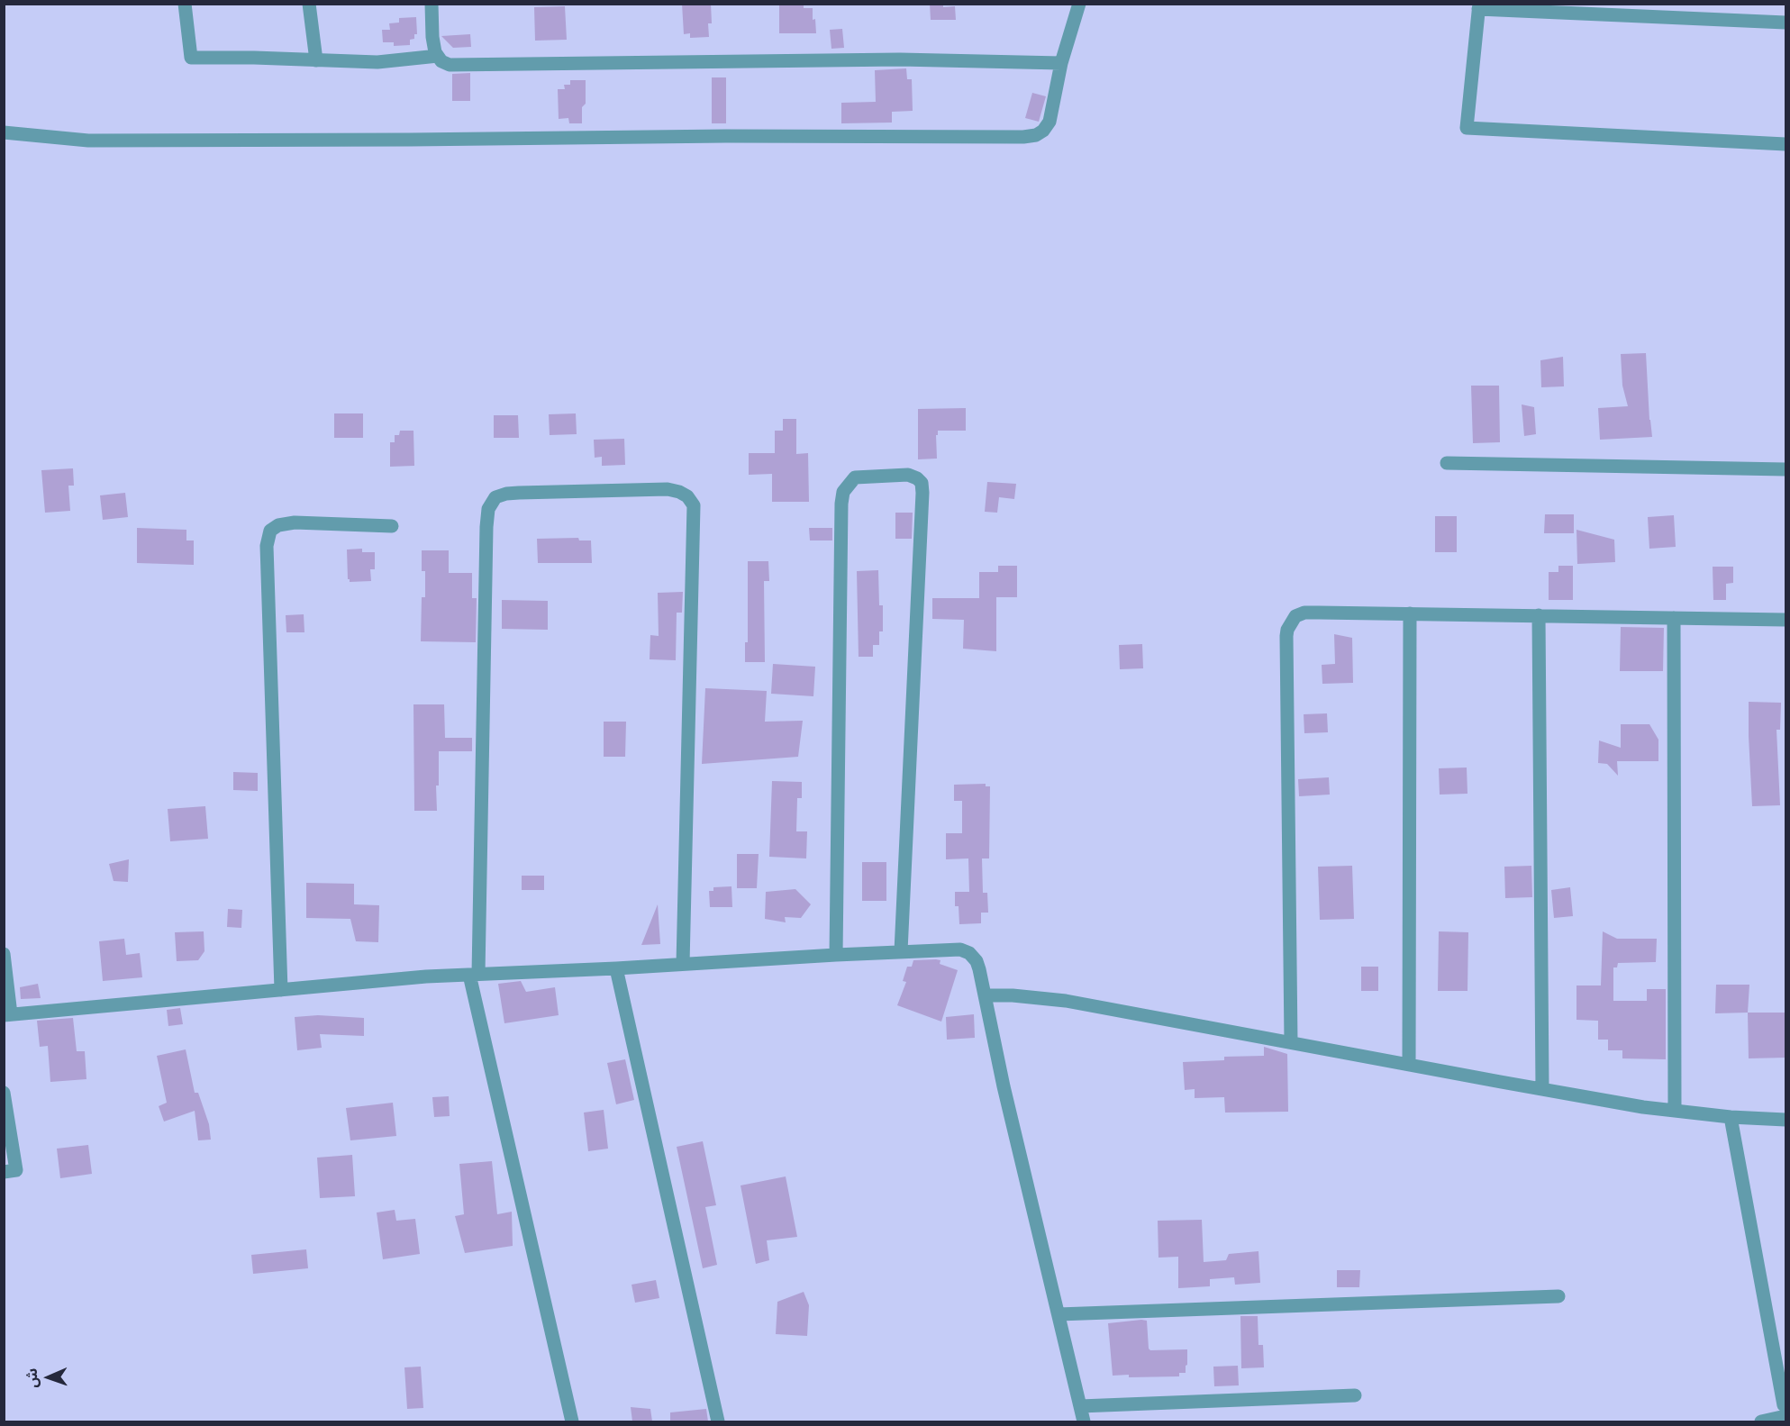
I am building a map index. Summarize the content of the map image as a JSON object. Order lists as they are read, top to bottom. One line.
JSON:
{"north":"left"}
